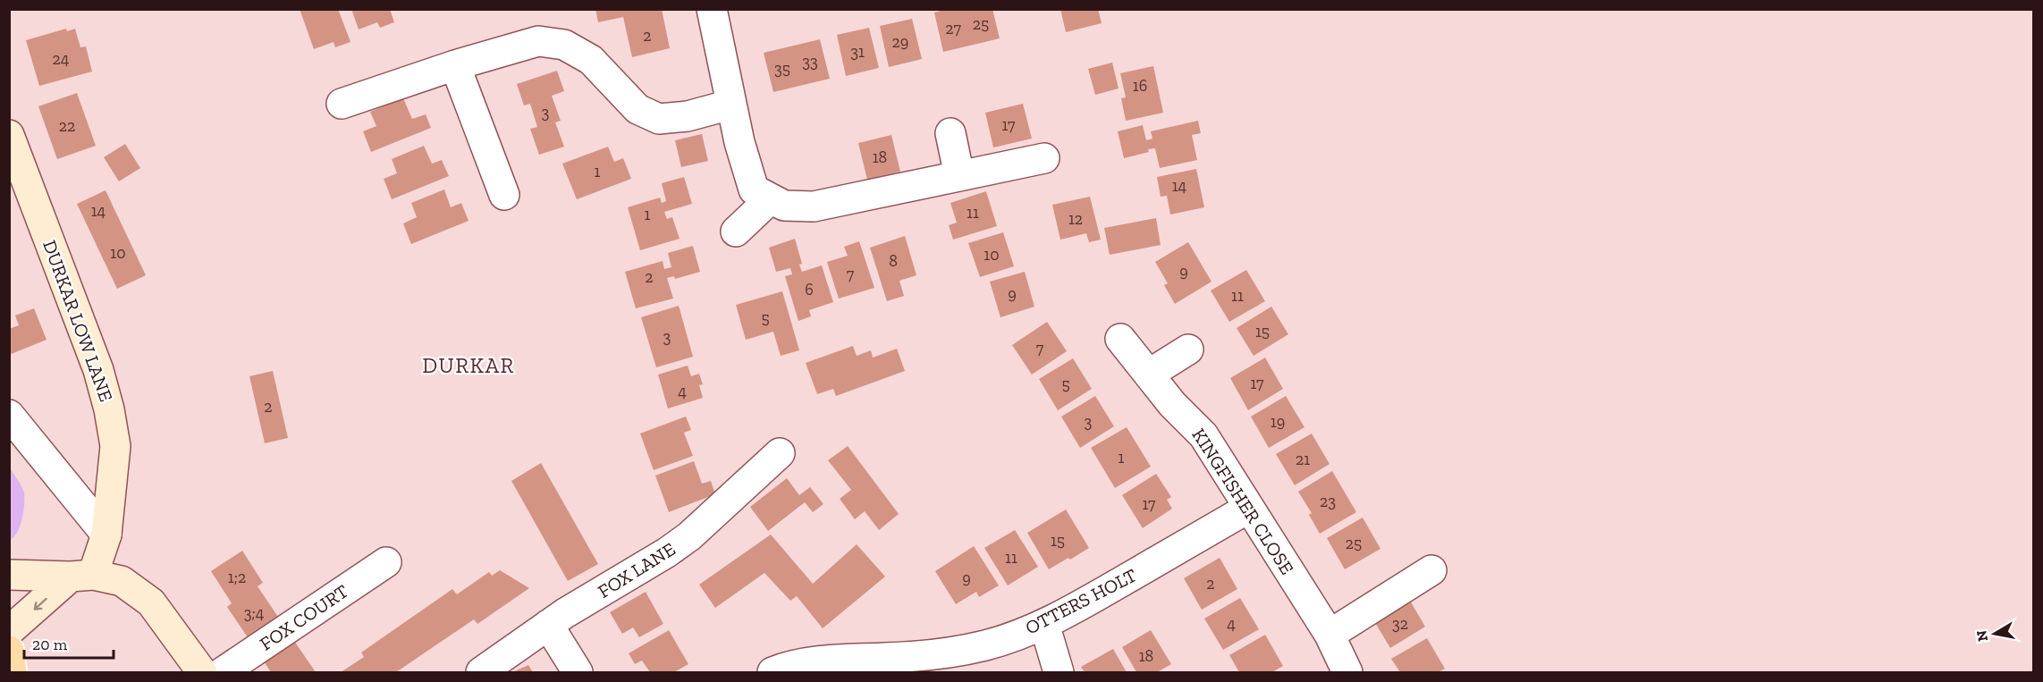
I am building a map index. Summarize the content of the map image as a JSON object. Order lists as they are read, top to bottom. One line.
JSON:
{"streets":{"street":["DURKAR LOW LANE","KINGFISHER CLOSE","FOX LANE","OTTERS HOLT","FOX COURT"]},"crossings":[["KINGFISHER CLOSE","OTTERS HOLT"]],"districts":["DURKAR"],"house_numbers":["25","27","2","29","31","24","33","35","16","3","17","22","18","1","14","14","11","1","12","10","10","8","9","7","2","6","9","11","5","15","3","7","17","5","4","2","3","19","1","21","23","17","15","25","11","1;2","9","2","3;4","4","32","18"],"scale_bar":"20 m","north":"left"}
